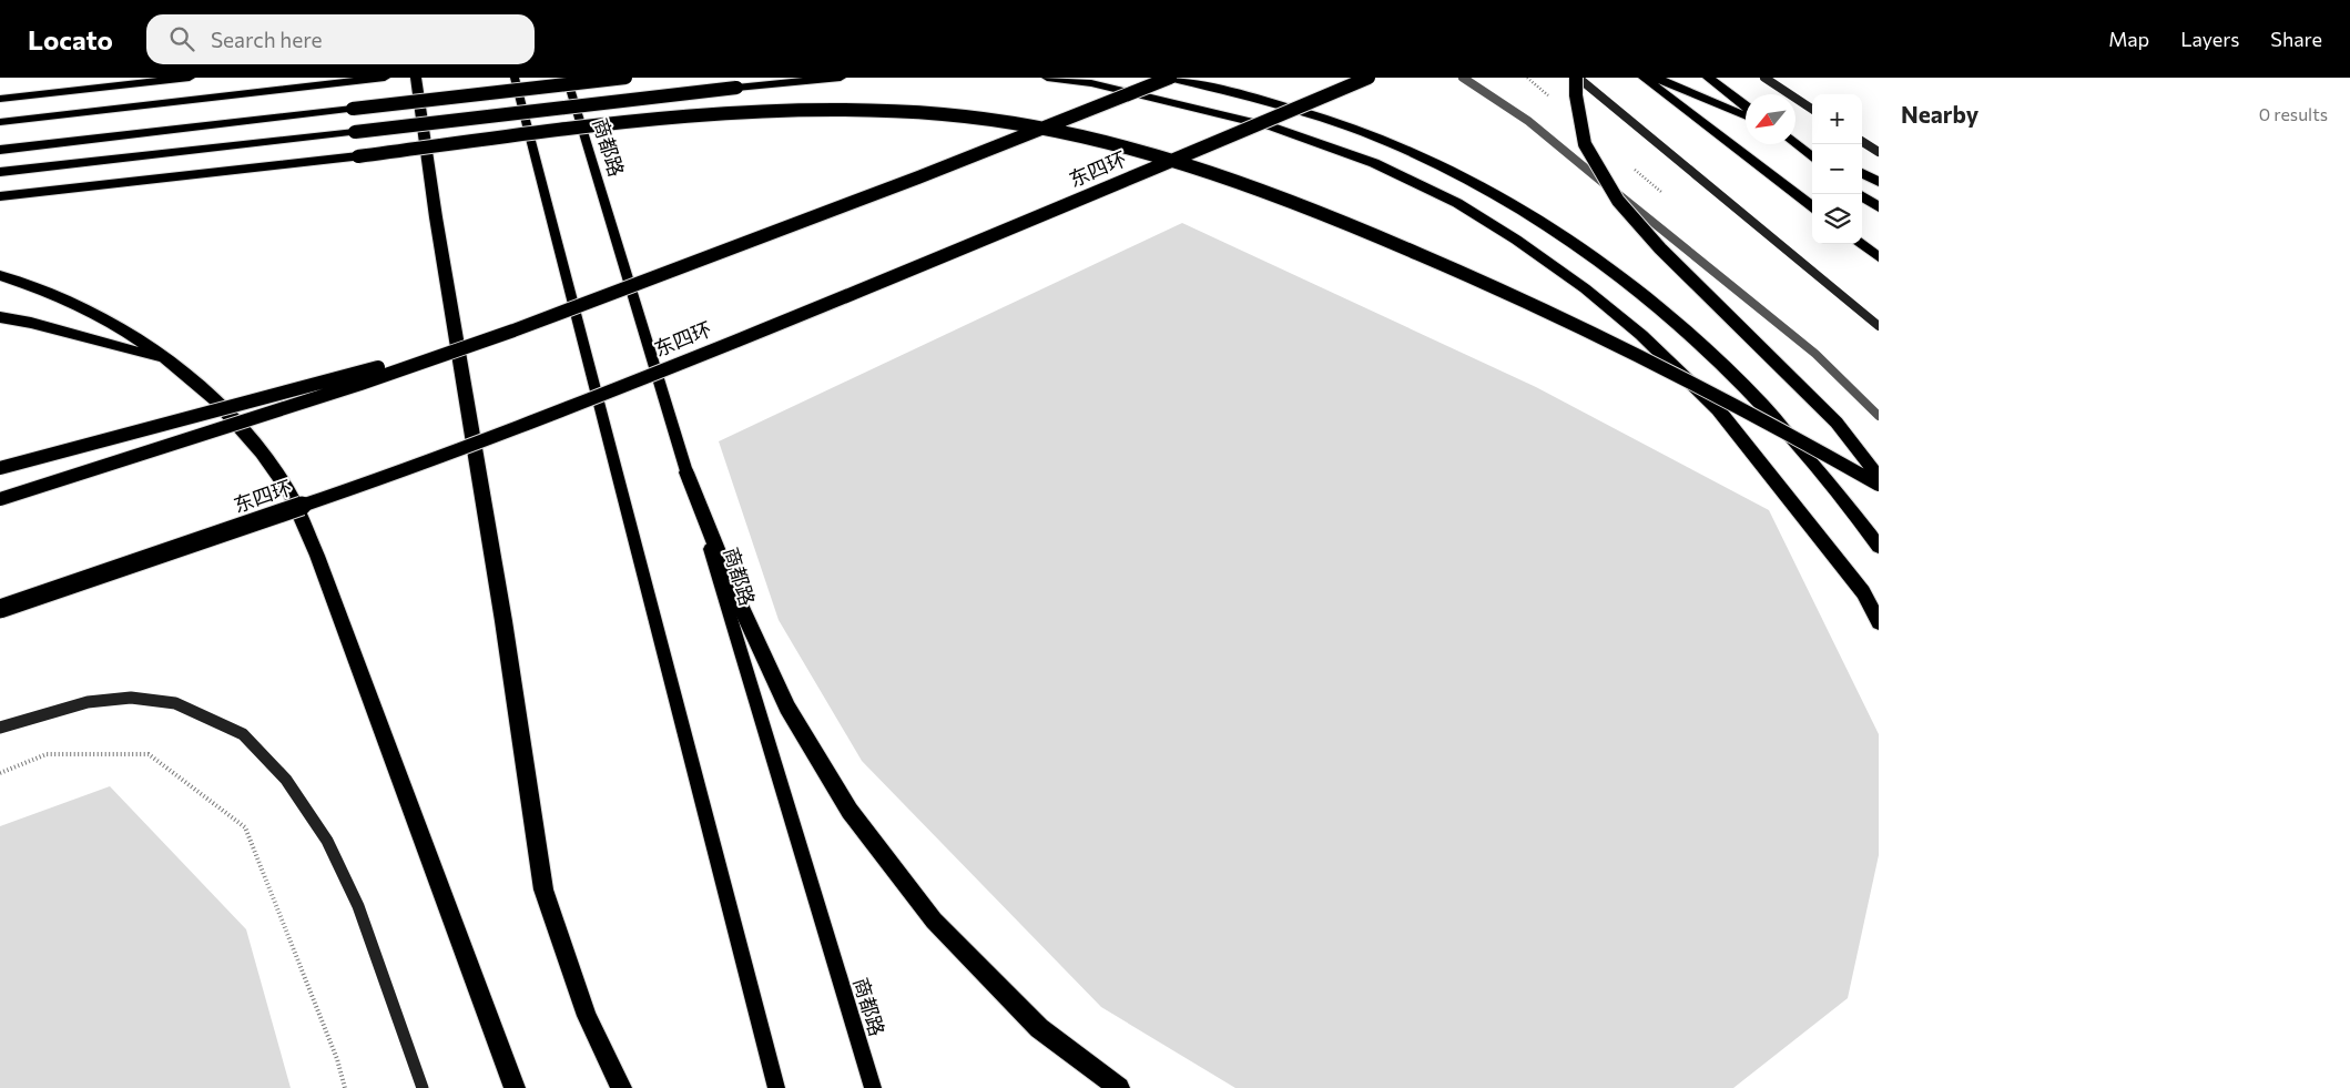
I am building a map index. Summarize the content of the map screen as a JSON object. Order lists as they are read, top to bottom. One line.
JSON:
{"streets":{"highway":["东四环"],"main road":["商都路"]},"north":"bottom left","page":{"header":"Locato","search":"Search here","nav":["Map","Layers","Share"],"heading":["Nearby","0 results"],"map_buttons":["+","−"]}}
